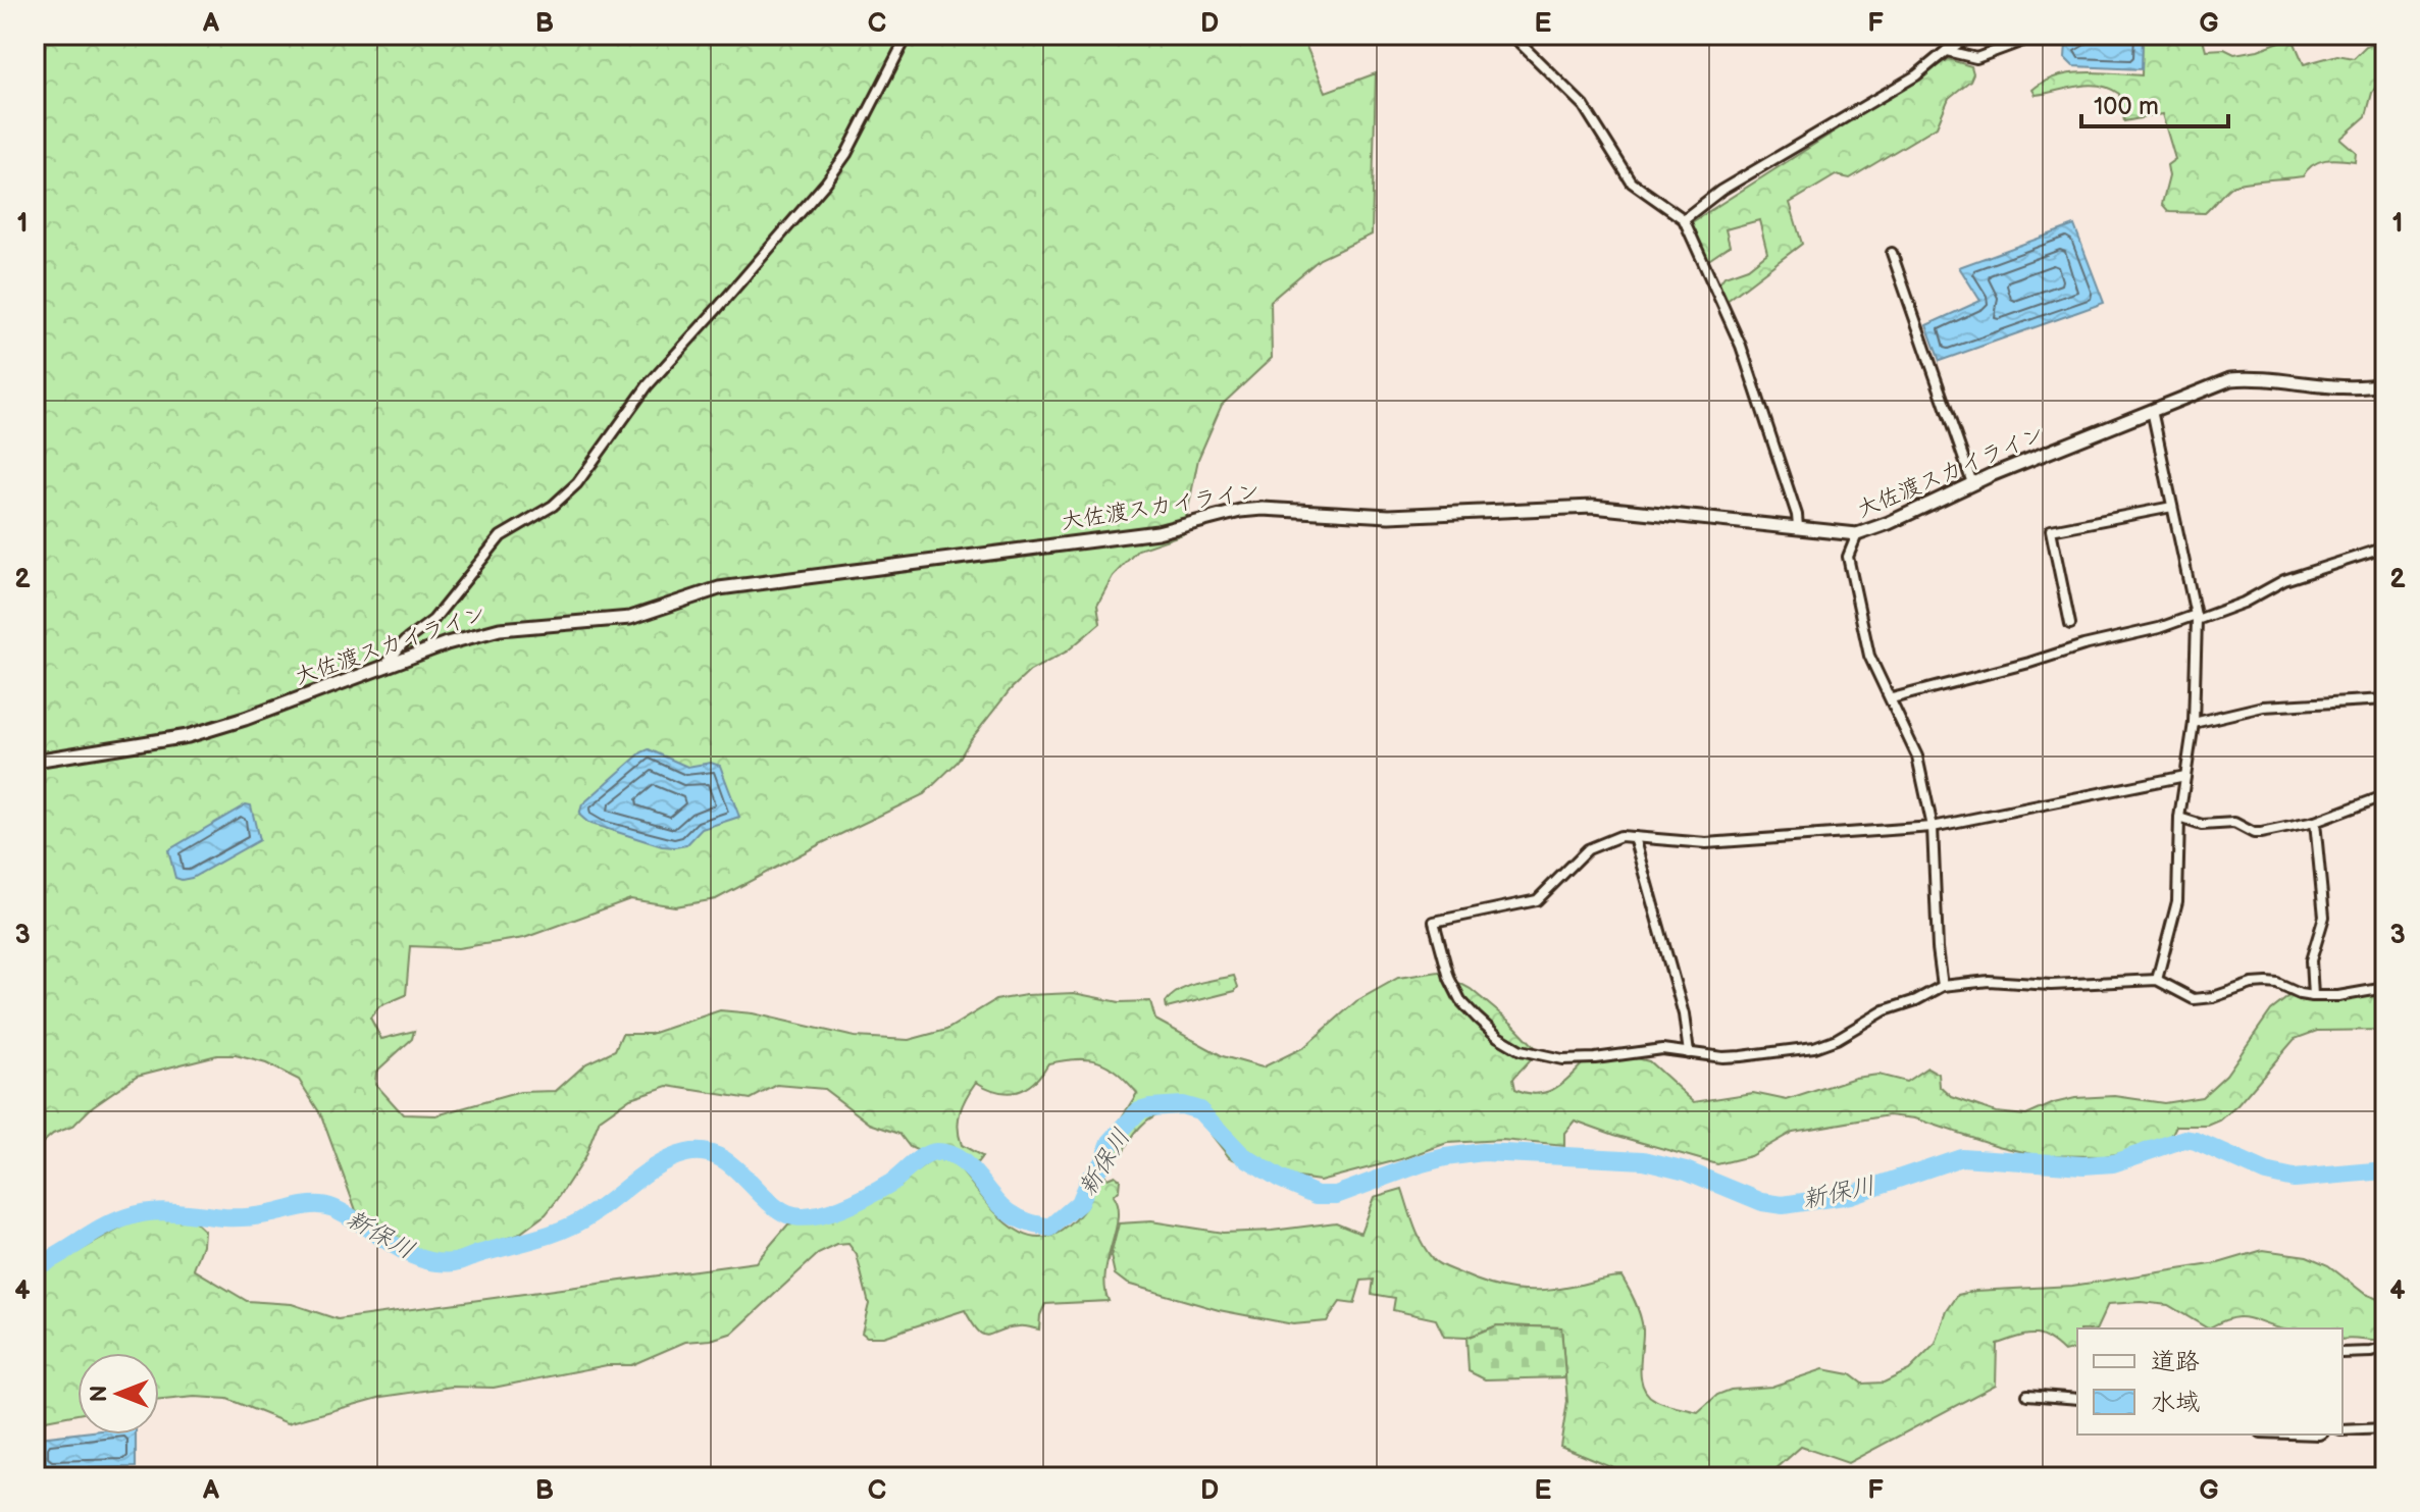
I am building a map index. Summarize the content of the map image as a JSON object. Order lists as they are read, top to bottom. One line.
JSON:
{"streets":{"street":["大佐渡スカイライン"]},"water":["新保川"],"legend":["道路","水域"],"scale_bar":"100 m","north":"left","grid":{"columns":["A","B","C","D","E","F","G"],"rows":["1","2","3","4"]}}
